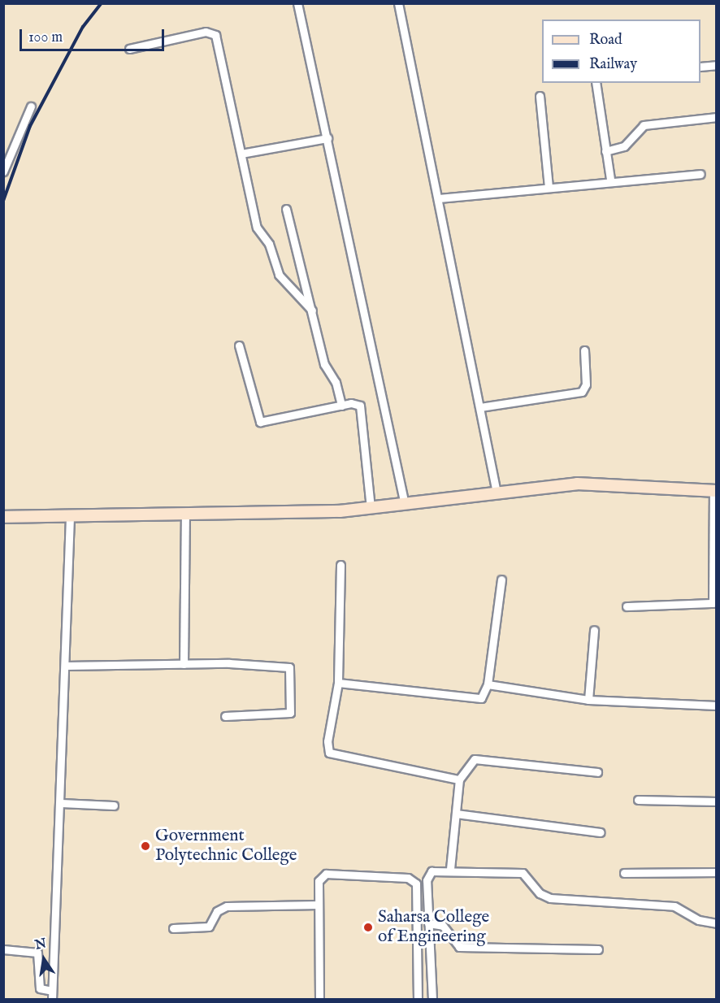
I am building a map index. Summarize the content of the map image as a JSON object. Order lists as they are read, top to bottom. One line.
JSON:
{"places":["Government Polytechnic College","Saharsa College of Engineering"],"legend":["Road","Railway"],"scale_bar":"100 m","north":"top"}
